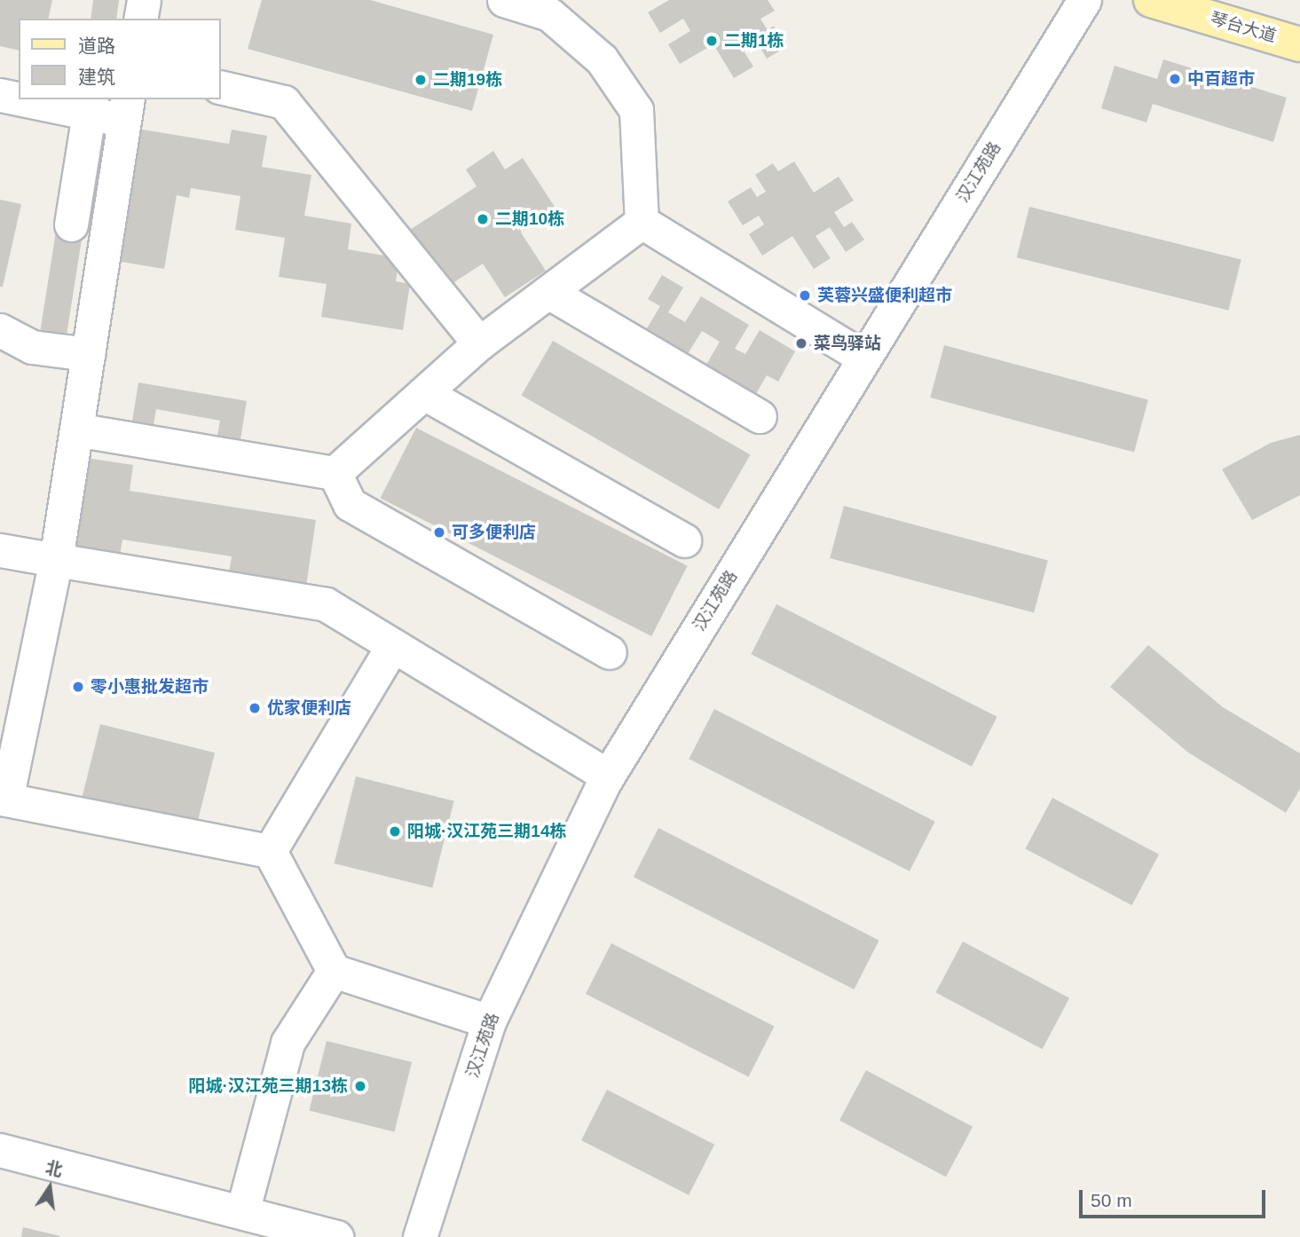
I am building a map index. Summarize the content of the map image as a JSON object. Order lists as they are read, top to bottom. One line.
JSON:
{"streets":{"main road":["琴台大道"],"street":["汉江苑路"]},"places":["二期1栋","中百超市","二期19栋","二期10栋","芙蓉兴盛便利超市","菜鸟驿站","可多便利店","零小惠批发超市","优家便利店","阳城·汉江苑三期14栋","阳城·汉江苑三期13栋"],"legend":["道路","建筑"],"scale_bar":"50 m","north":"top"}
